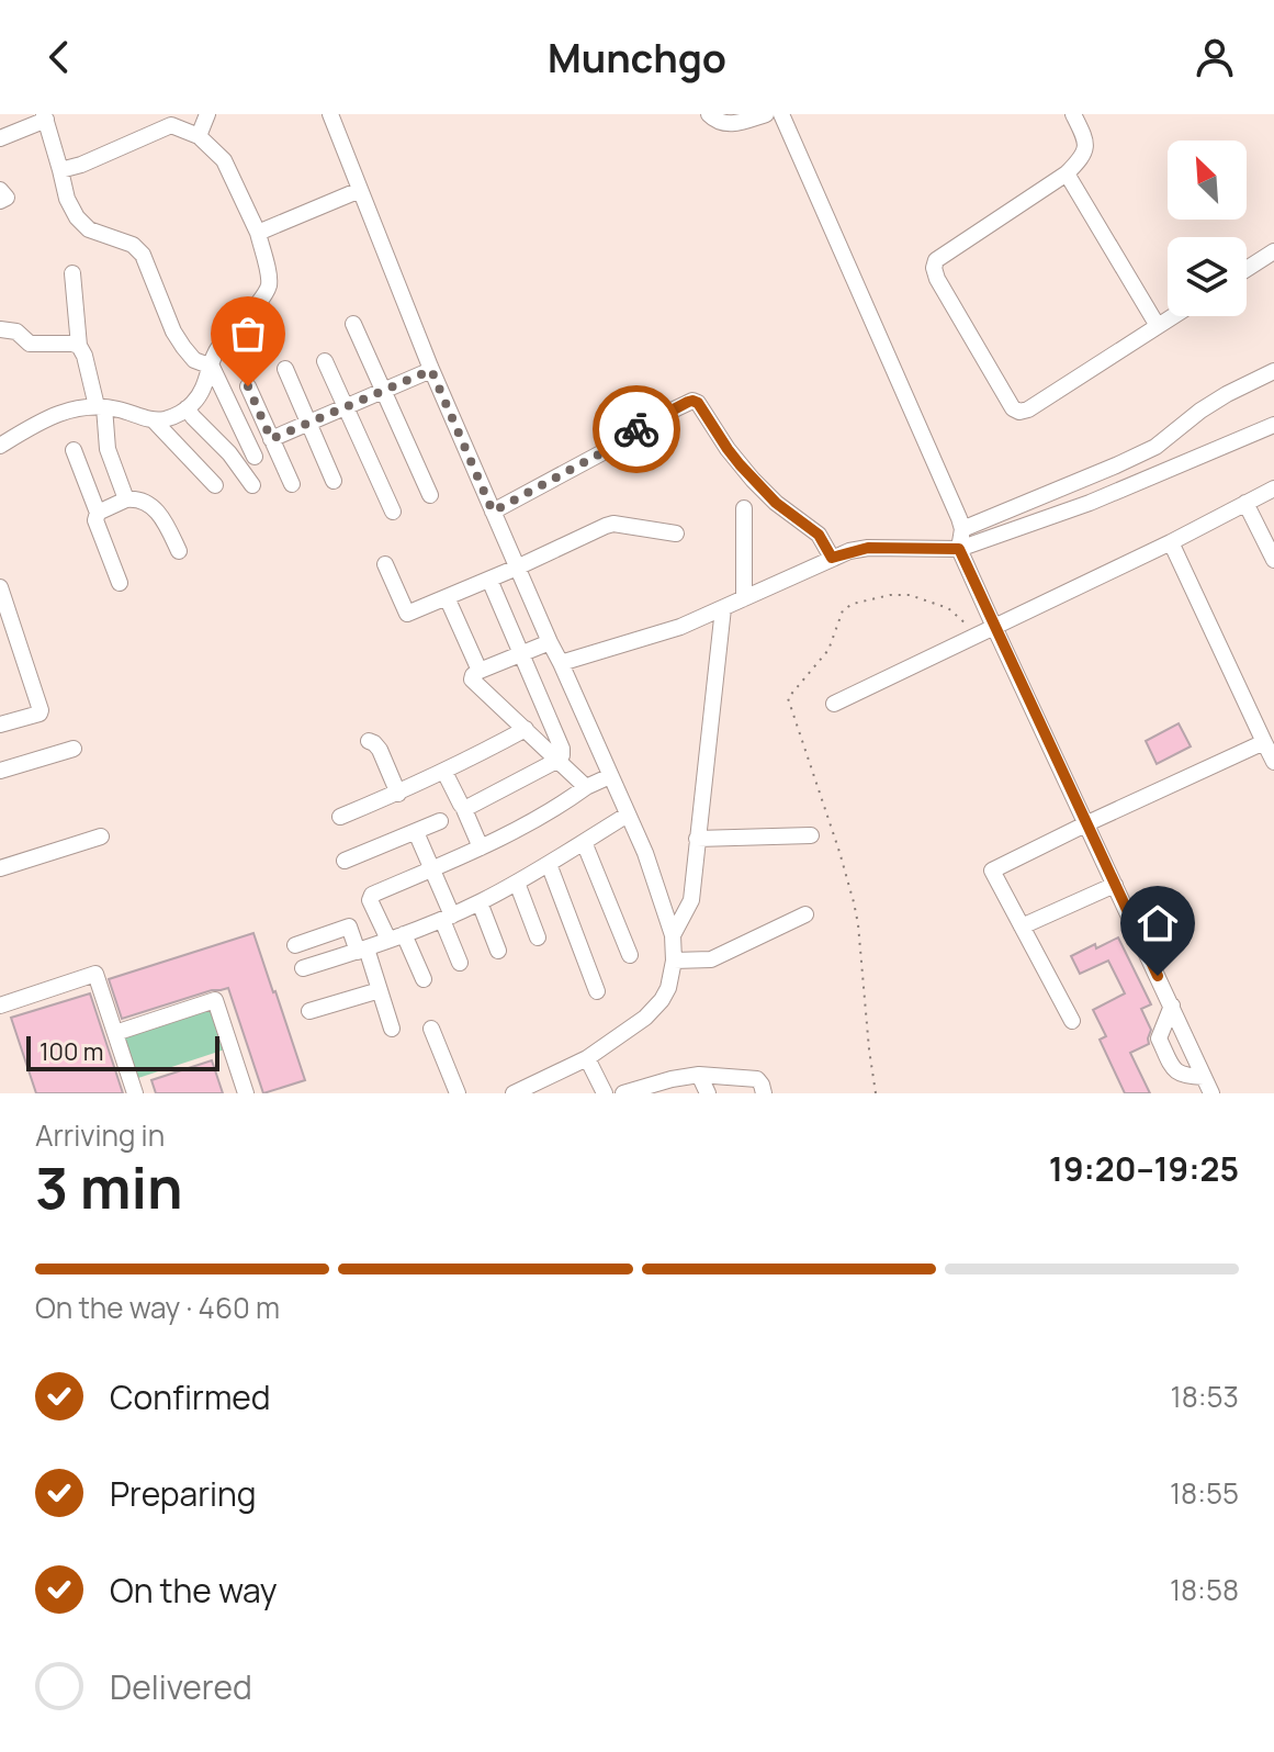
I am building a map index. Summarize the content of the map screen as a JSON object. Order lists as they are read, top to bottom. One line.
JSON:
{"scale_bar":"100 m","north":"top left","page":{"header":"Munchgo","scale":"100 m","heading":["3 min","Arriving in","19:20–19:25"],"bar":"On the way · 460 m","list":[["Confirmed","18:53"],["Preparing","18:55"],["On the way","18:58"],"Delivered"]}}
